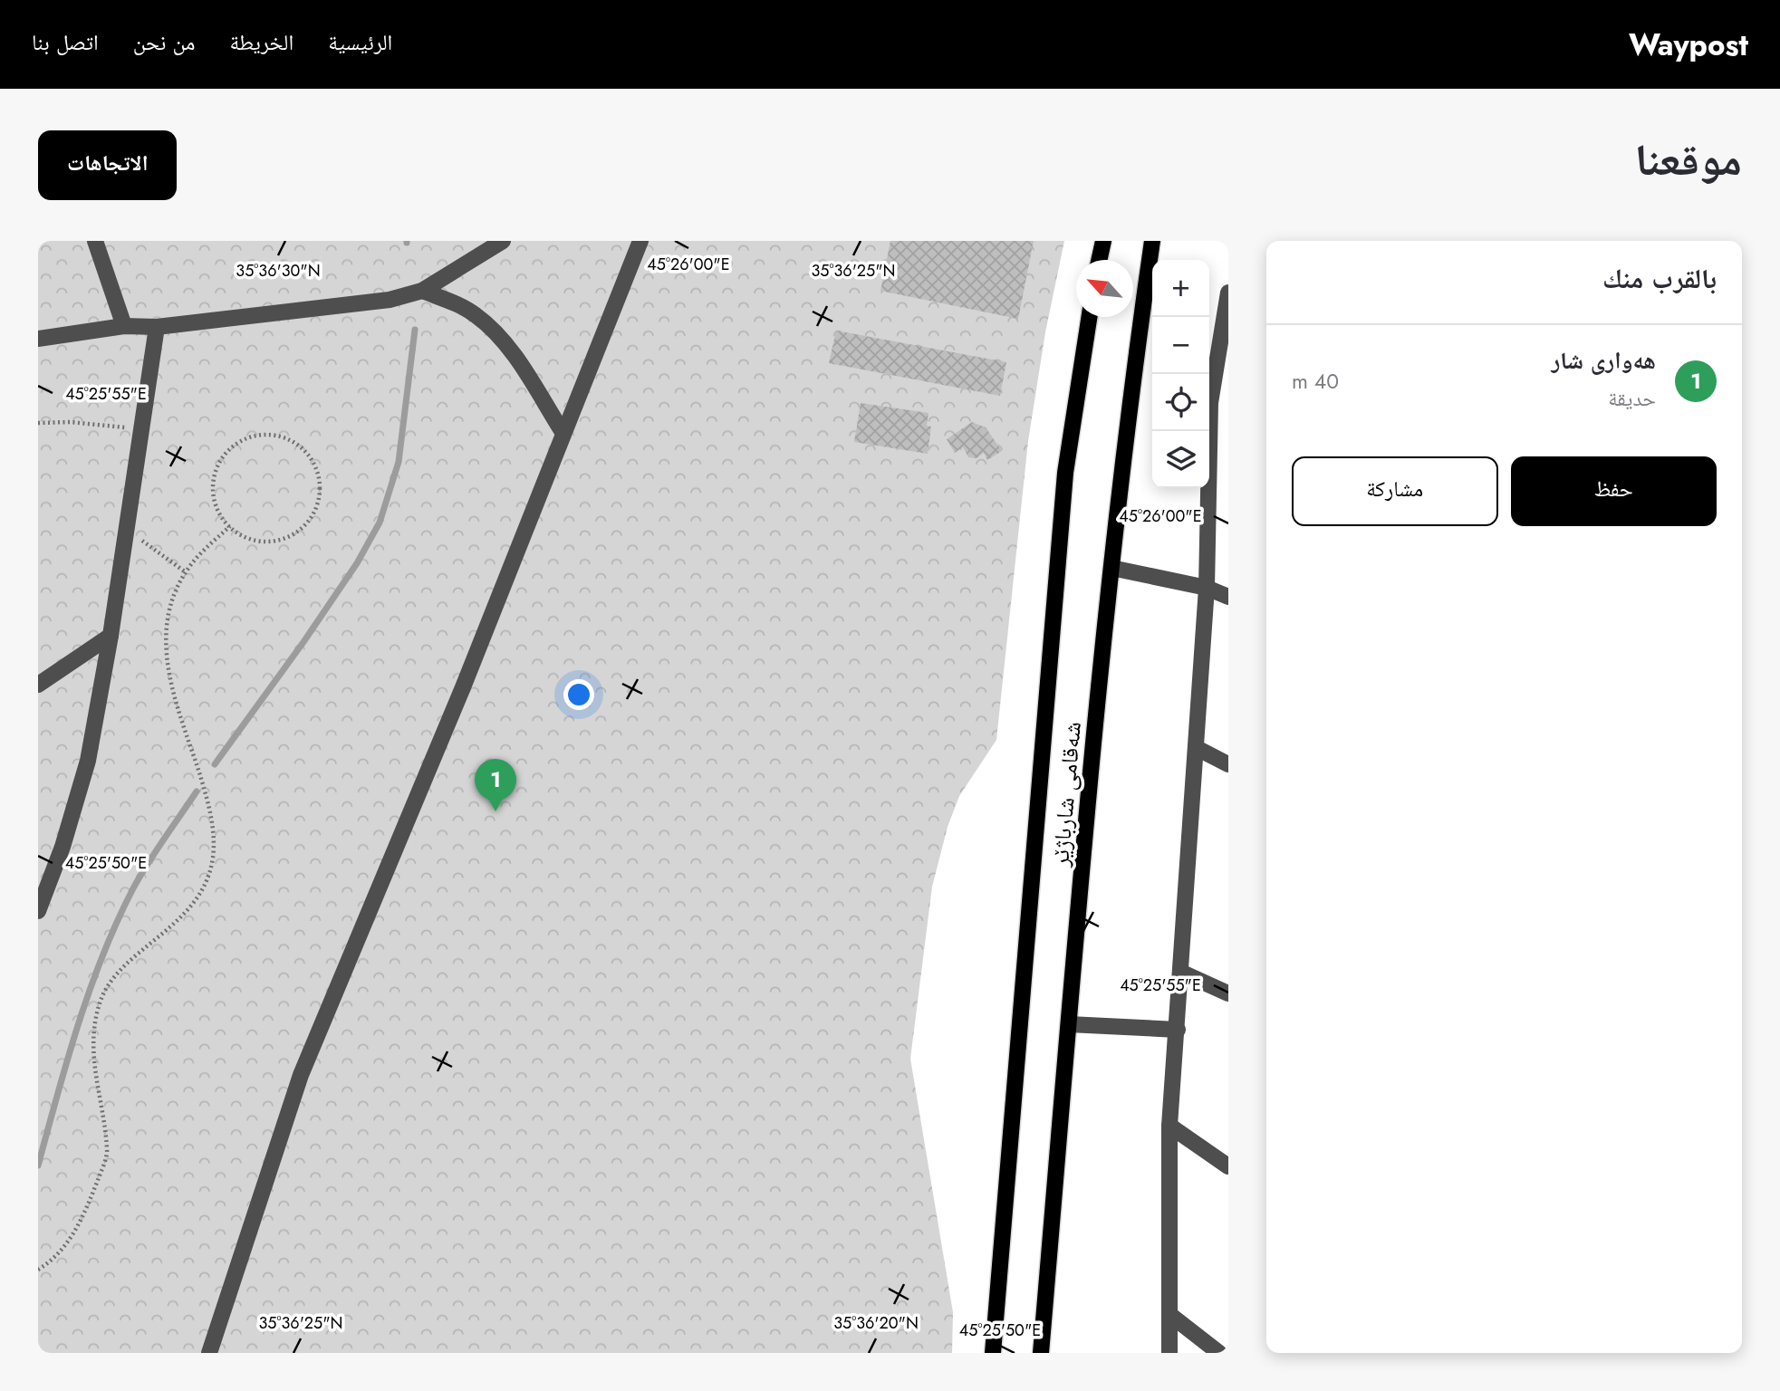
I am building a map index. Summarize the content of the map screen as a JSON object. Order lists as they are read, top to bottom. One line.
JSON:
{"streets":{"main road":["شەقامی شارباژێر"]},"north":"top left","page":{"header":"Waypost","nav":["الرئيسية","الخريطة","من نحن","اتصل بنا"],"title":"موقعنا","buttons":["الاتجاهات",["حفظ","مشاركة"]],"heading":"بالقرب منك","map_buttons":["+","−"],"list":[{"mark":"1","name":"هەواری شار","note":"حديقة","value":"40 m"}],"pins":"1"},"coordinates":["45°26'00\"E","35°36'30\"N","35°36'25\"N","45°25'55\"E","45°25'50\"E","35°36'20\"N"]}
